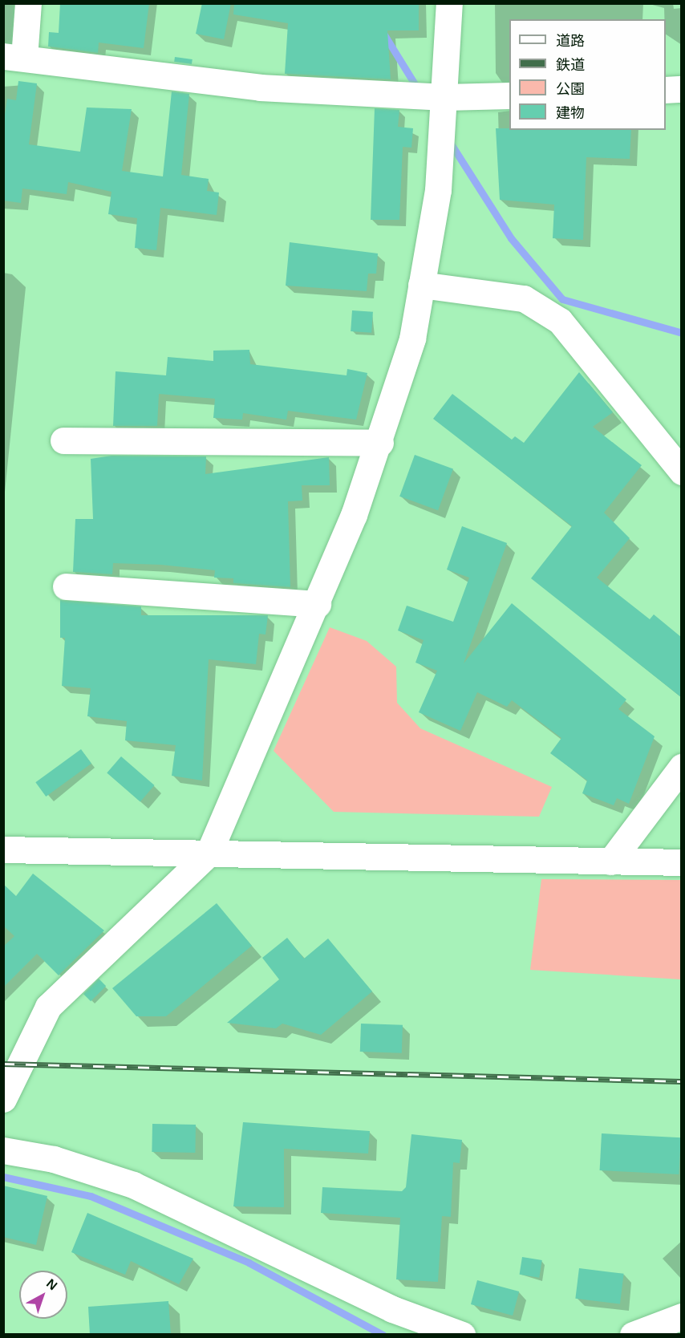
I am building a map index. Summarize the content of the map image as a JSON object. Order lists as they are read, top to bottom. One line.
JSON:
{"legend":["道路","鉄道","公園","建物"],"north":"top right"}
